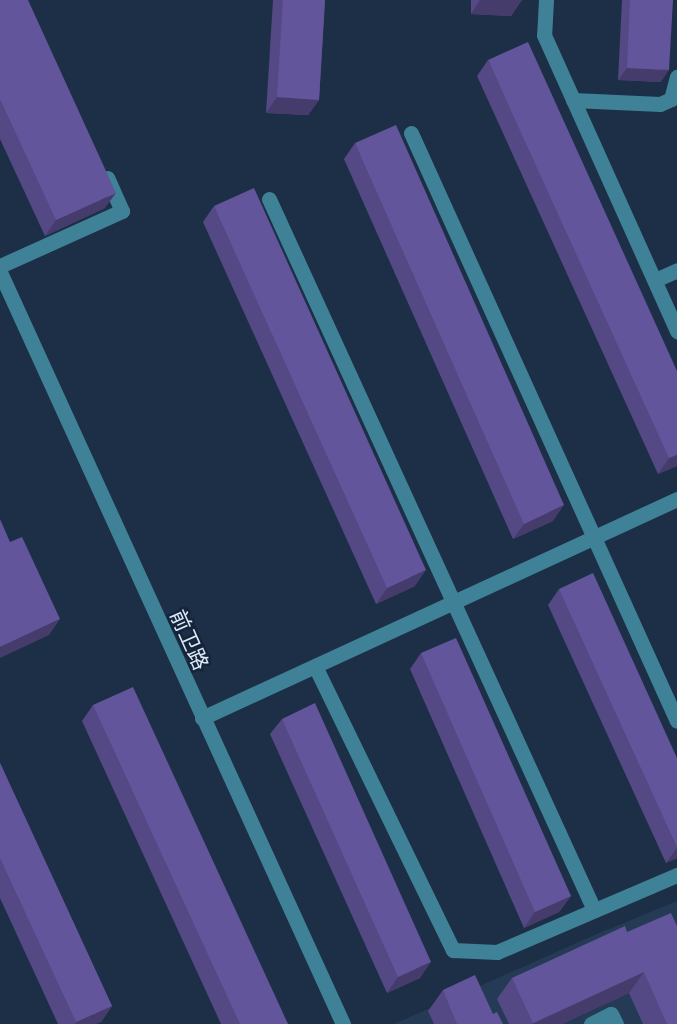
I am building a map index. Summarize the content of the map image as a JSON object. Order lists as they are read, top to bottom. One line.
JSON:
{"streets":{"street":["前卫路"]}}
